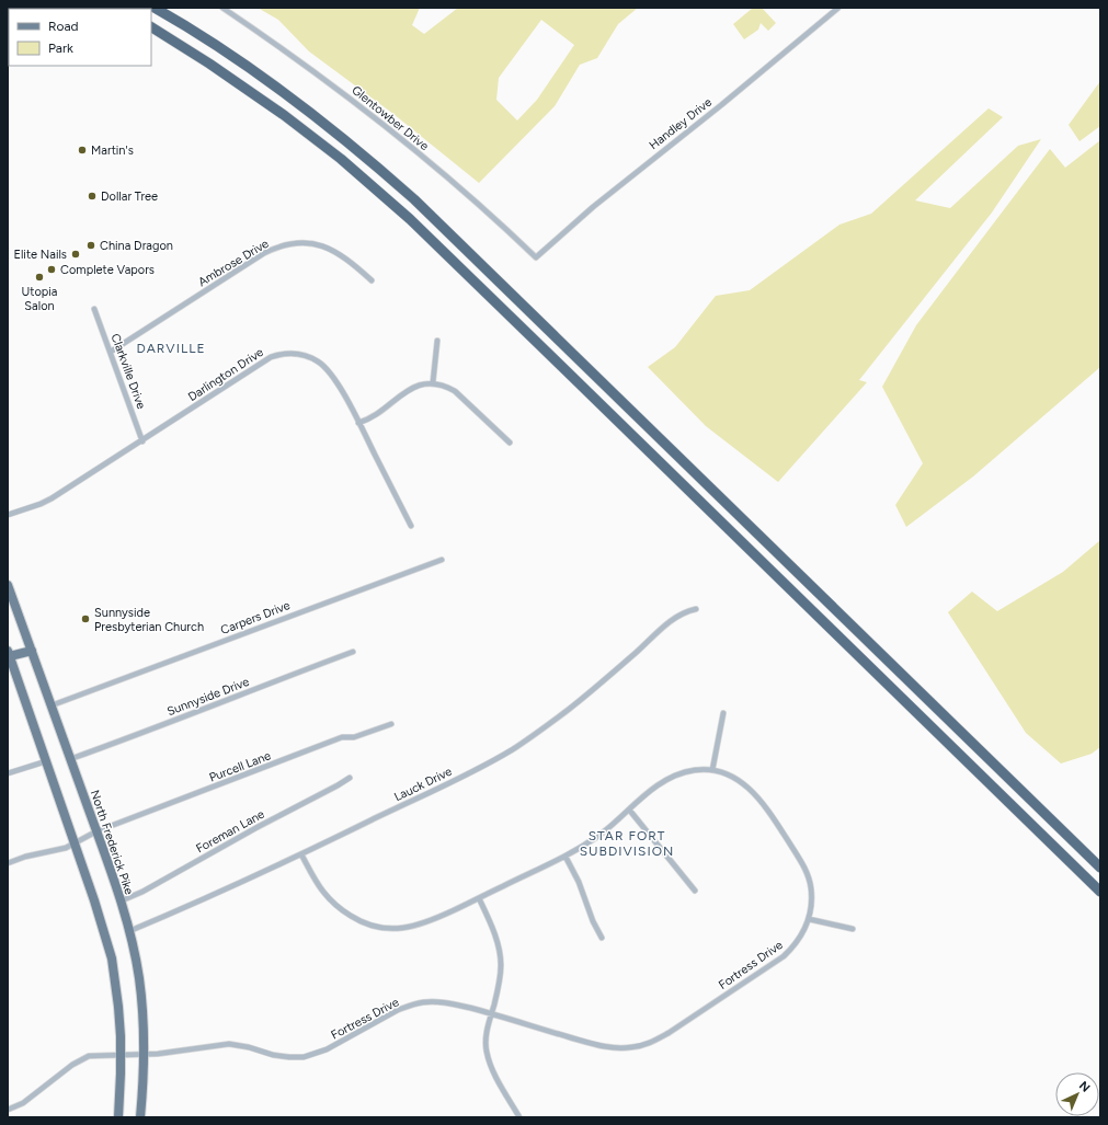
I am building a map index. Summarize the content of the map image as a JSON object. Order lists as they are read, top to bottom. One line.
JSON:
{"streets":{"main road":["North Frederick Pike"],"street":["Glentowber Drive","Handley Drive","Ambrose Drive","Clarkville Drive","Darlington Drive","Carpers Drive","Sunnyside Drive","Purcell Lane","Lauck Drive","Foreman Lane","Fortress Drive"]},"crossings":[["Glentowber Drive","Handley Drive"],["Ambrose Drive","Clarkville Drive"],["Clarkville Drive","Darlington Drive"],["Carpers Drive","North Frederick Pike"],["Sunnyside Drive","North Frederick Pike"],["Purcell Lane","North Frederick Pike"],["Lauck Drive","North Frederick Pike"],["Lauck Drive","Fortress Drive"],["Foreman Lane","North Frederick Pike"],["North Frederick Pike","Fortress Drive"]],"districts":["DARVILLE","STAR FORT SUBDIVISION"],"places":["Martin's","Dollar Tree","China Dragon","Elite Nails","Complete Vapors","Utopia Salon","Sunnyside Presbyterian Church"],"legend":["Road","Park"],"north":"top right"}
